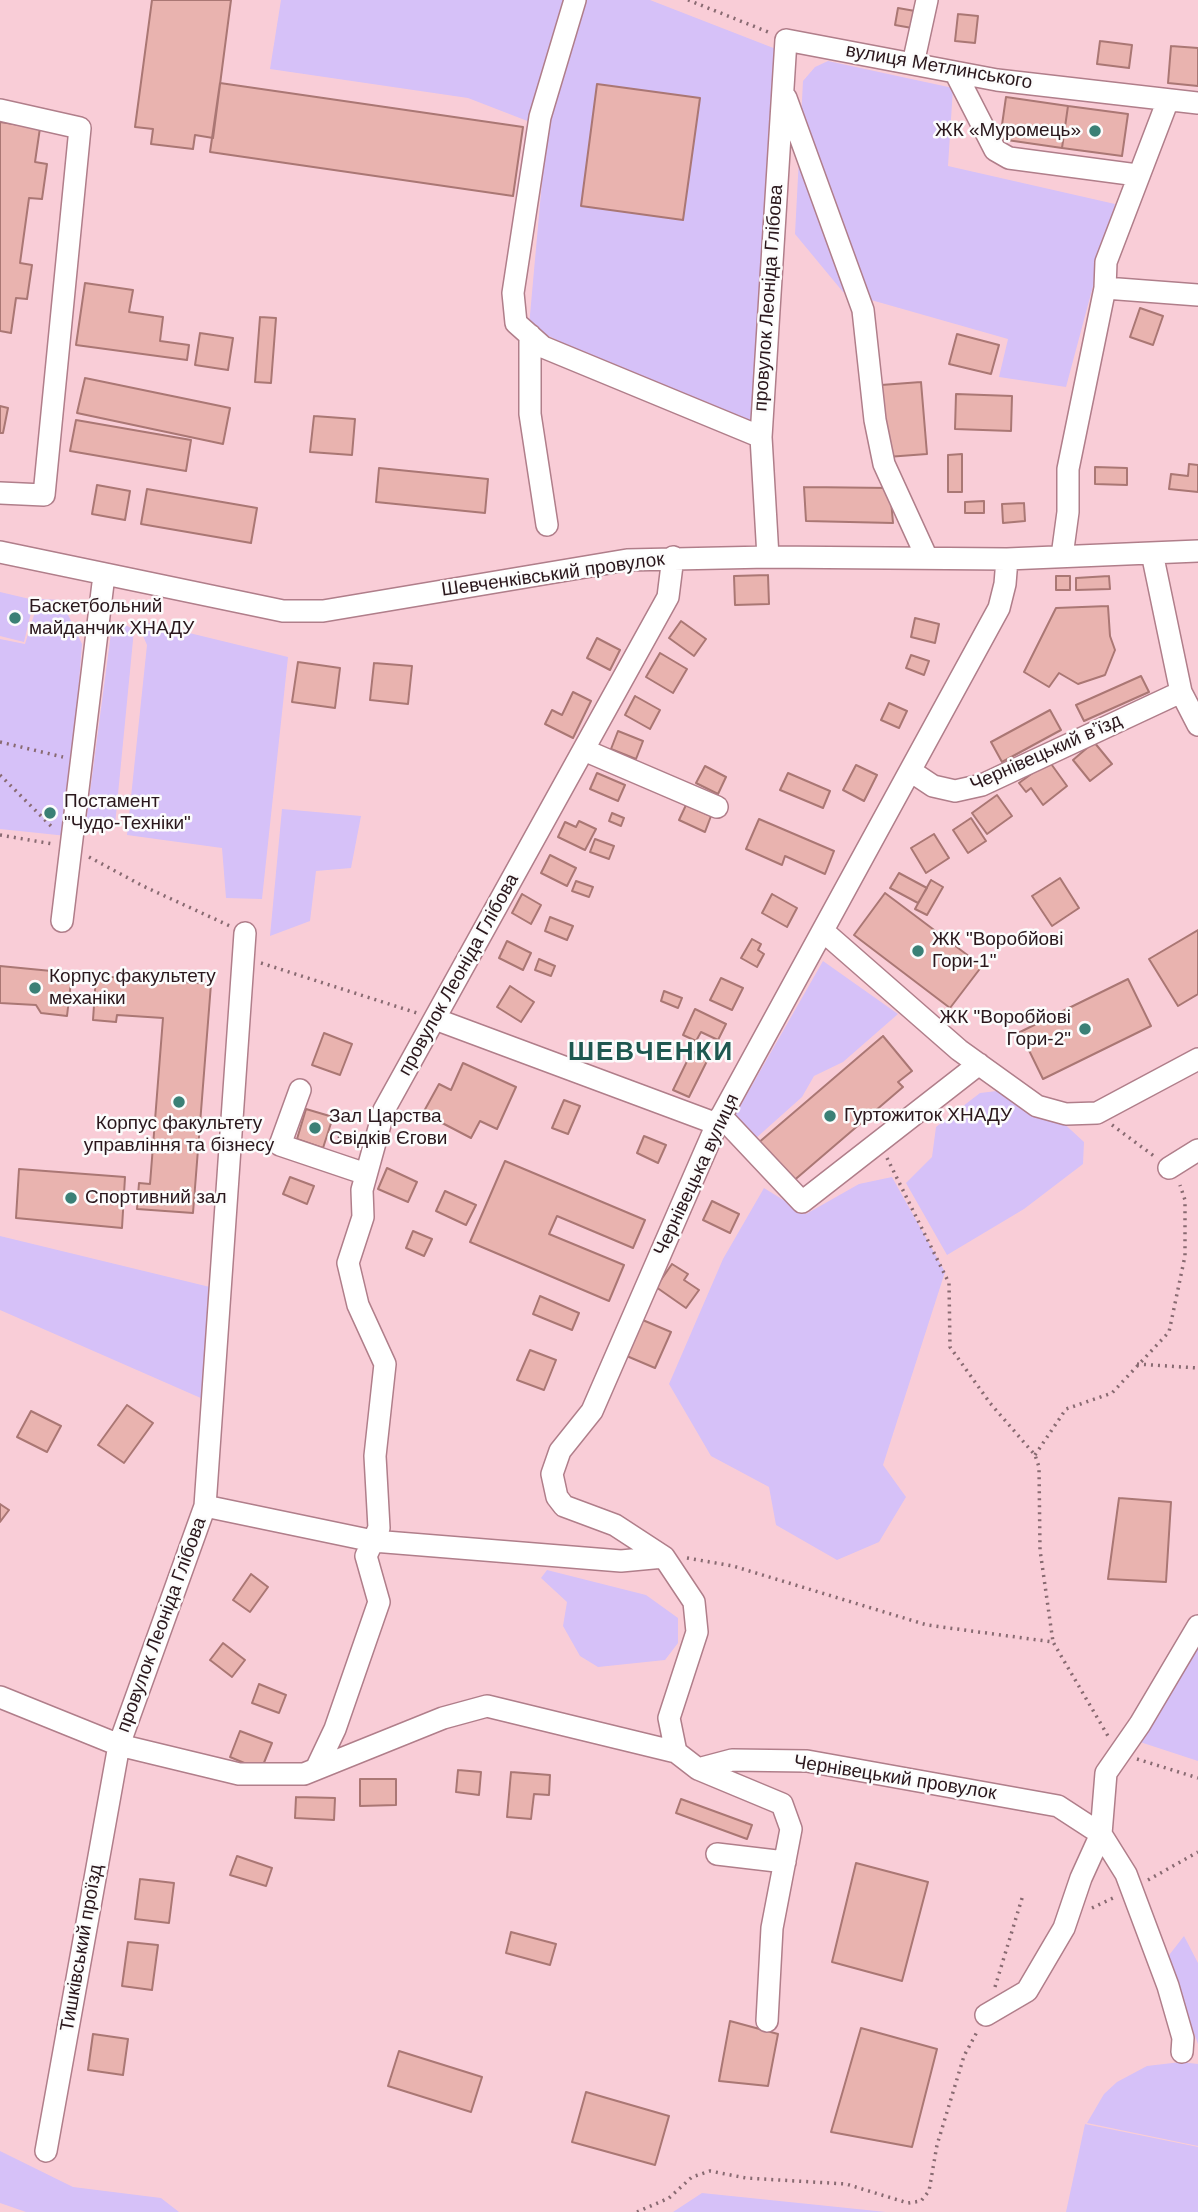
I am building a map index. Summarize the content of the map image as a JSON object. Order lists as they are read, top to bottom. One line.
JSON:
{"streets":{"street":["вулиця Метлинського","провулок Леоніда Глібова","Шевченківський провулок","Чернівецький вʼїзд","Чернівецька вулиця","Чернівецький провулок","Тишківський проїзд"]},"crossings":[["вулиця Метлинського","провулок Леоніда Глібова"],["провулок Леоніда Глібова","Шевченківський провулок"],["провулок Леоніда Глібова","Тишківський проїзд"],["Шевченківський провулок","Чернівецька вулиця"],["Чернівецький вʼїзд","Чернівецька вулиця"]],"districts":["ШЕВЧЕНКИ"],"places":["ЖК «Муромець»","Баскетбольний майданчик ХНАДУ","Постамент \"Чудо-Техніки\"","ЖК \"Воробйові Гори-1\"","Корпус факультету механіки","ЖК \"Воробйові Гори-2\"","Корпус факультету управління та бізнесу","Гуртожиток ХНАДУ","Зал Царства Свідків Єгови","Спортивний зал"]}
